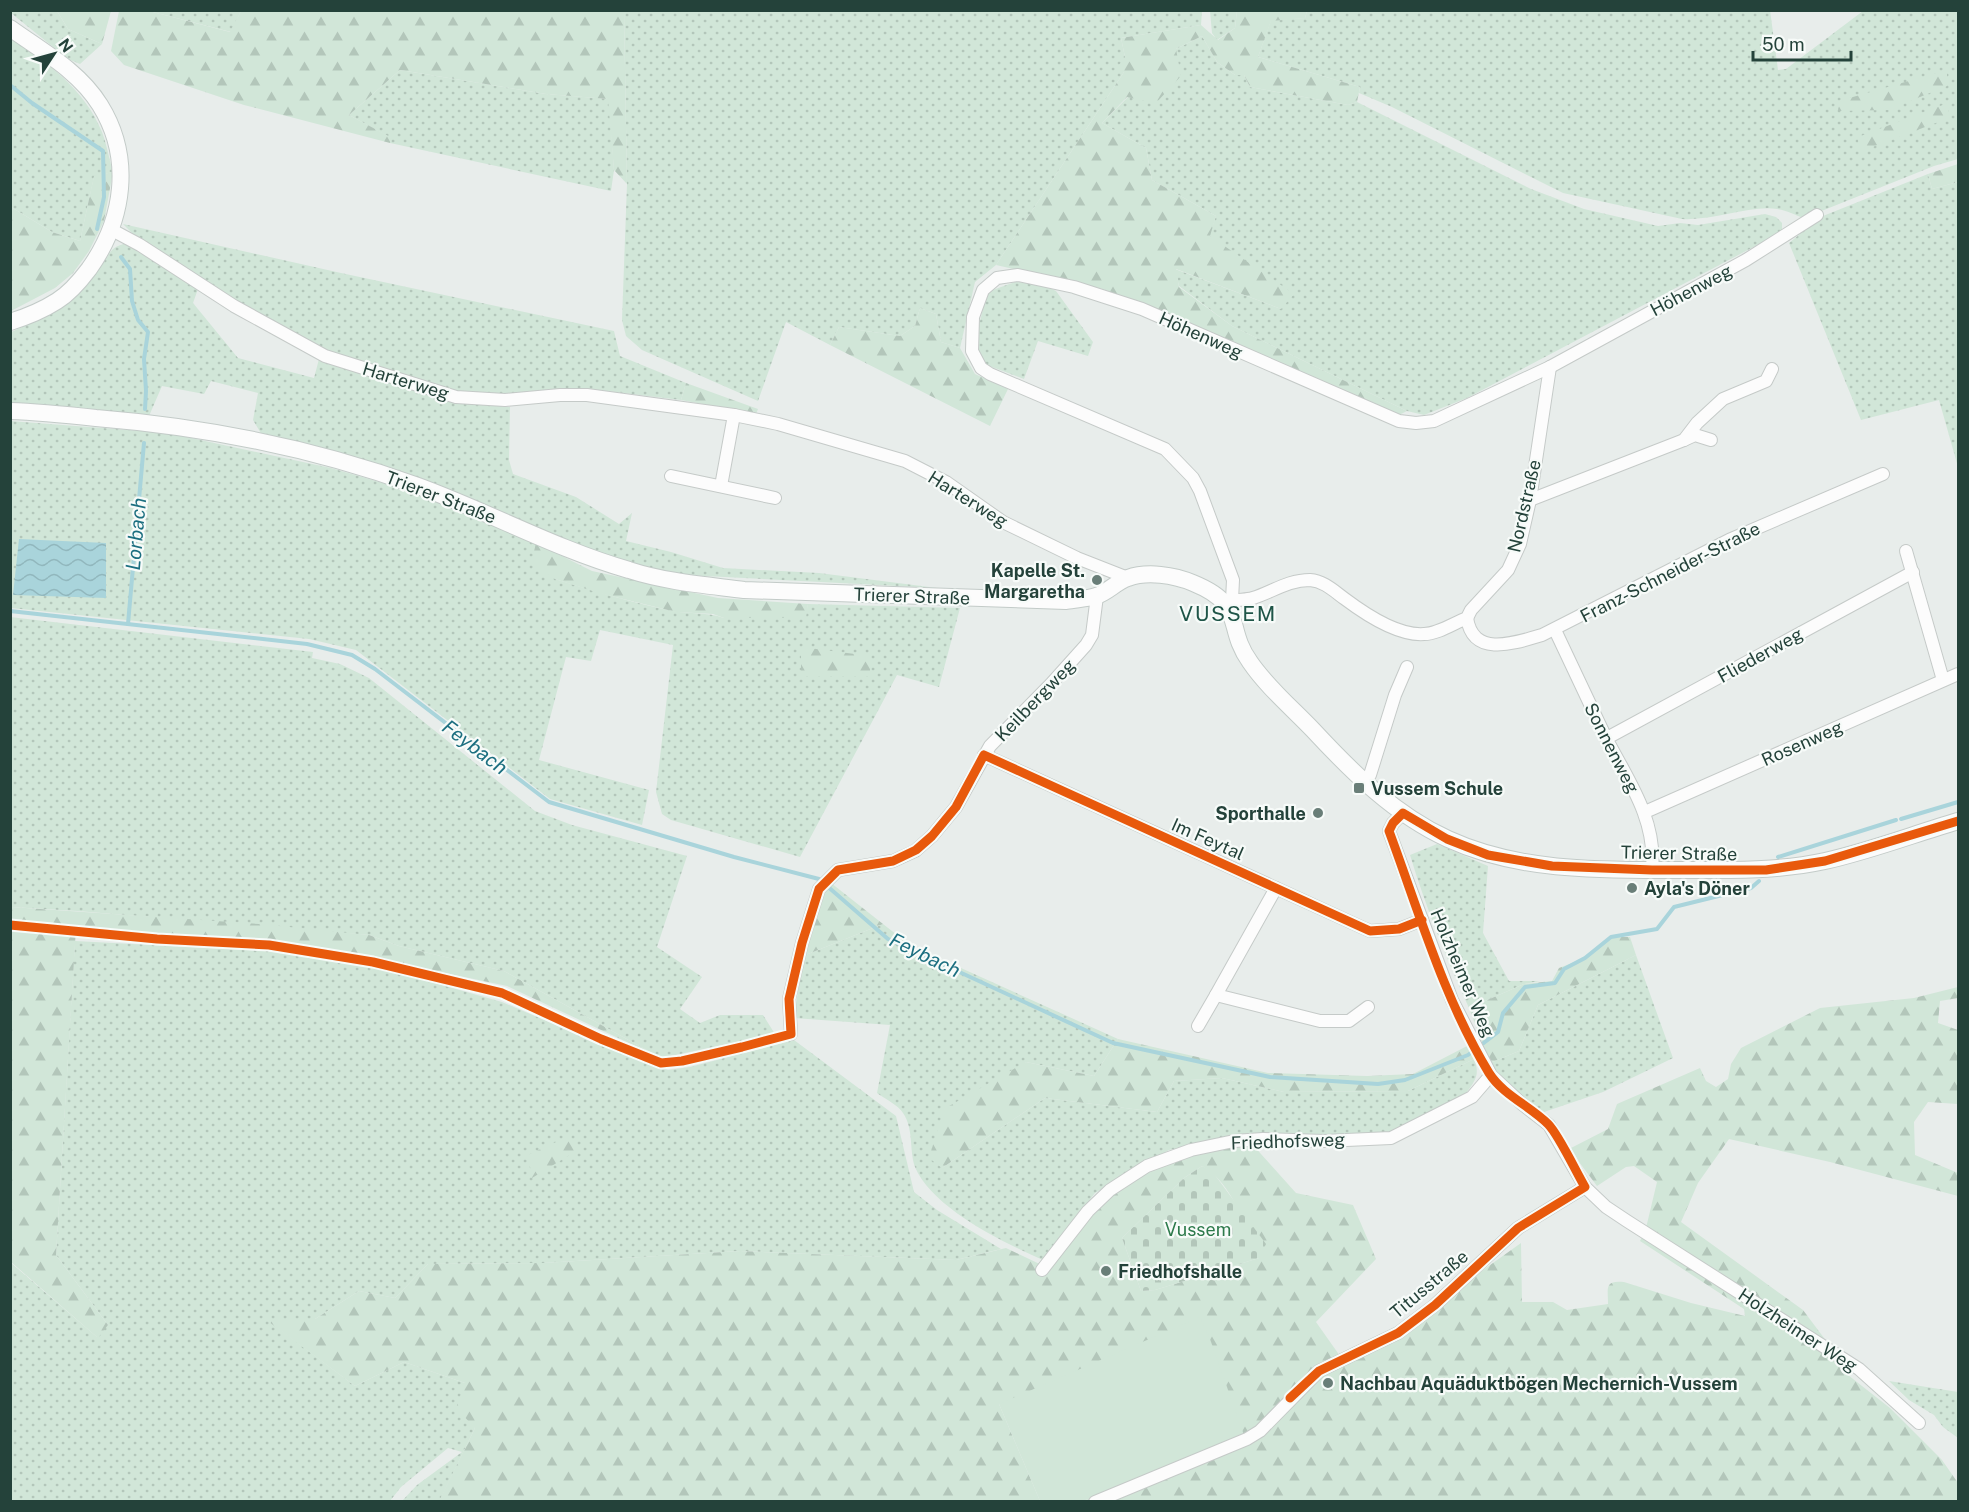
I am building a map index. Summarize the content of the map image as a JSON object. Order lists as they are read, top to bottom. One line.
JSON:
{"streets":{"main road":["Trierer Straße"],"street":["Höhenweg","Harterweg","Nordstraße","Franz-Schneider-Straße","Fliederweg","Keilbergweg","Rosenweg","Sonnenweg","Im Feytal","Holzheimer Weg","Friedhofsweg","Titusstraße"]},"crossings":[["Höhenweg","Trierer Straße"],["Höhenweg","Nordstraße"],["Harterweg","Trierer Straße"],["Trierer Straße","Keilbergweg"],["Trierer Straße","Sonnenweg"],["Trierer Straße","Holzheimer Weg"],["Nordstraße","Franz-Schneider-Straße"],["Franz-Schneider-Straße","Sonnenweg"],["Fliederweg","Sonnenweg"],["Keilbergweg","Im Feytal"],["Rosenweg","Sonnenweg"],["Im Feytal","Holzheimer Weg"],["Holzheimer Weg","Friedhofsweg"],["Holzheimer Weg","Titusstraße"]],"districts":["VUSSEM"],"water":["Lorbach","Feybach"],"parks":["Vussem"],"places":{"other":["Kapelle St. Margaretha","Sporthalle","Ayla's Döner","Friedhofshalle","Nachbau Aquäduktbögen Mechernich-Vussem"],"transit":["Vussem Schule"]},"scale_bar":"50 m","north":"top right"}
